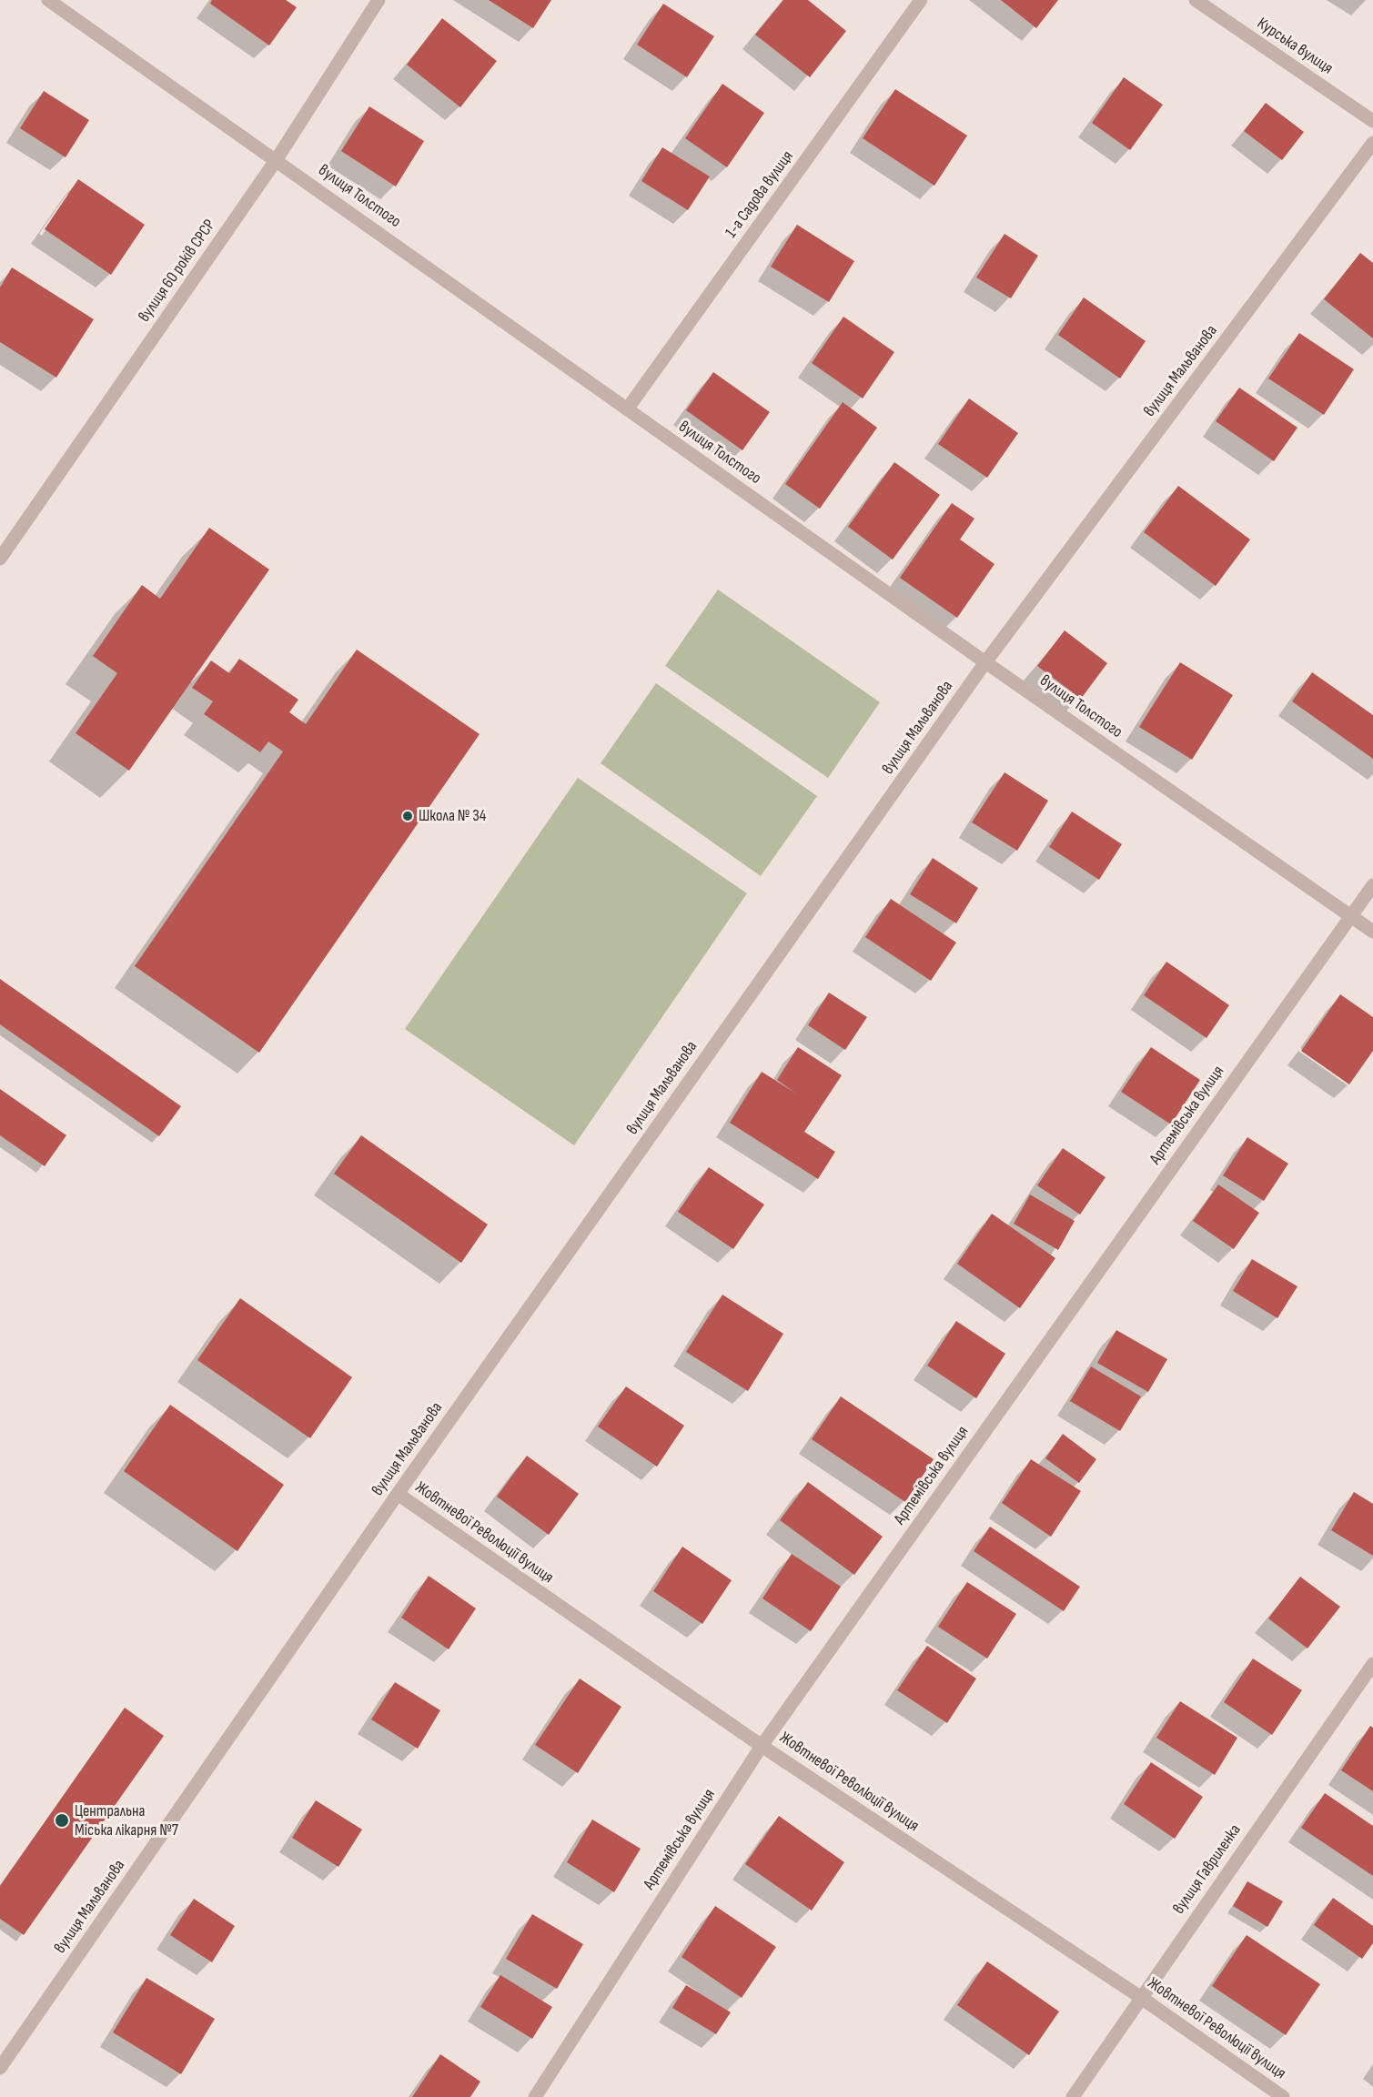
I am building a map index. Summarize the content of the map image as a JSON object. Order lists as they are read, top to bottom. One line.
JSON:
{"streets":{"street":["Курська вулиця","1-а Садова вулиця","вулиця Толстого","вулиця 60 років СРСР","вулиця Мальванова","Артемівська вулиця","Жовтневої Революції вулиця","вулиця Гавриленка"]},"crossings":[["1-а Садова вулиця","вулиця Толстого"],["вулиця Толстого","вулиця 60 років СРСР"],["вулиця Толстого","вулиця Мальванова"],["вулиця Толстого","Артемівська вулиця"],["вулиця Мальванова","Жовтневої Революції вулиця"],["Артемівська вулиця","Жовтневої Революції вулиця"],["Жовтневої Революції вулиця","вулиця Гавриленка"]],"places":["Школа № 34","Центральна Міська лікарня №7"]}
